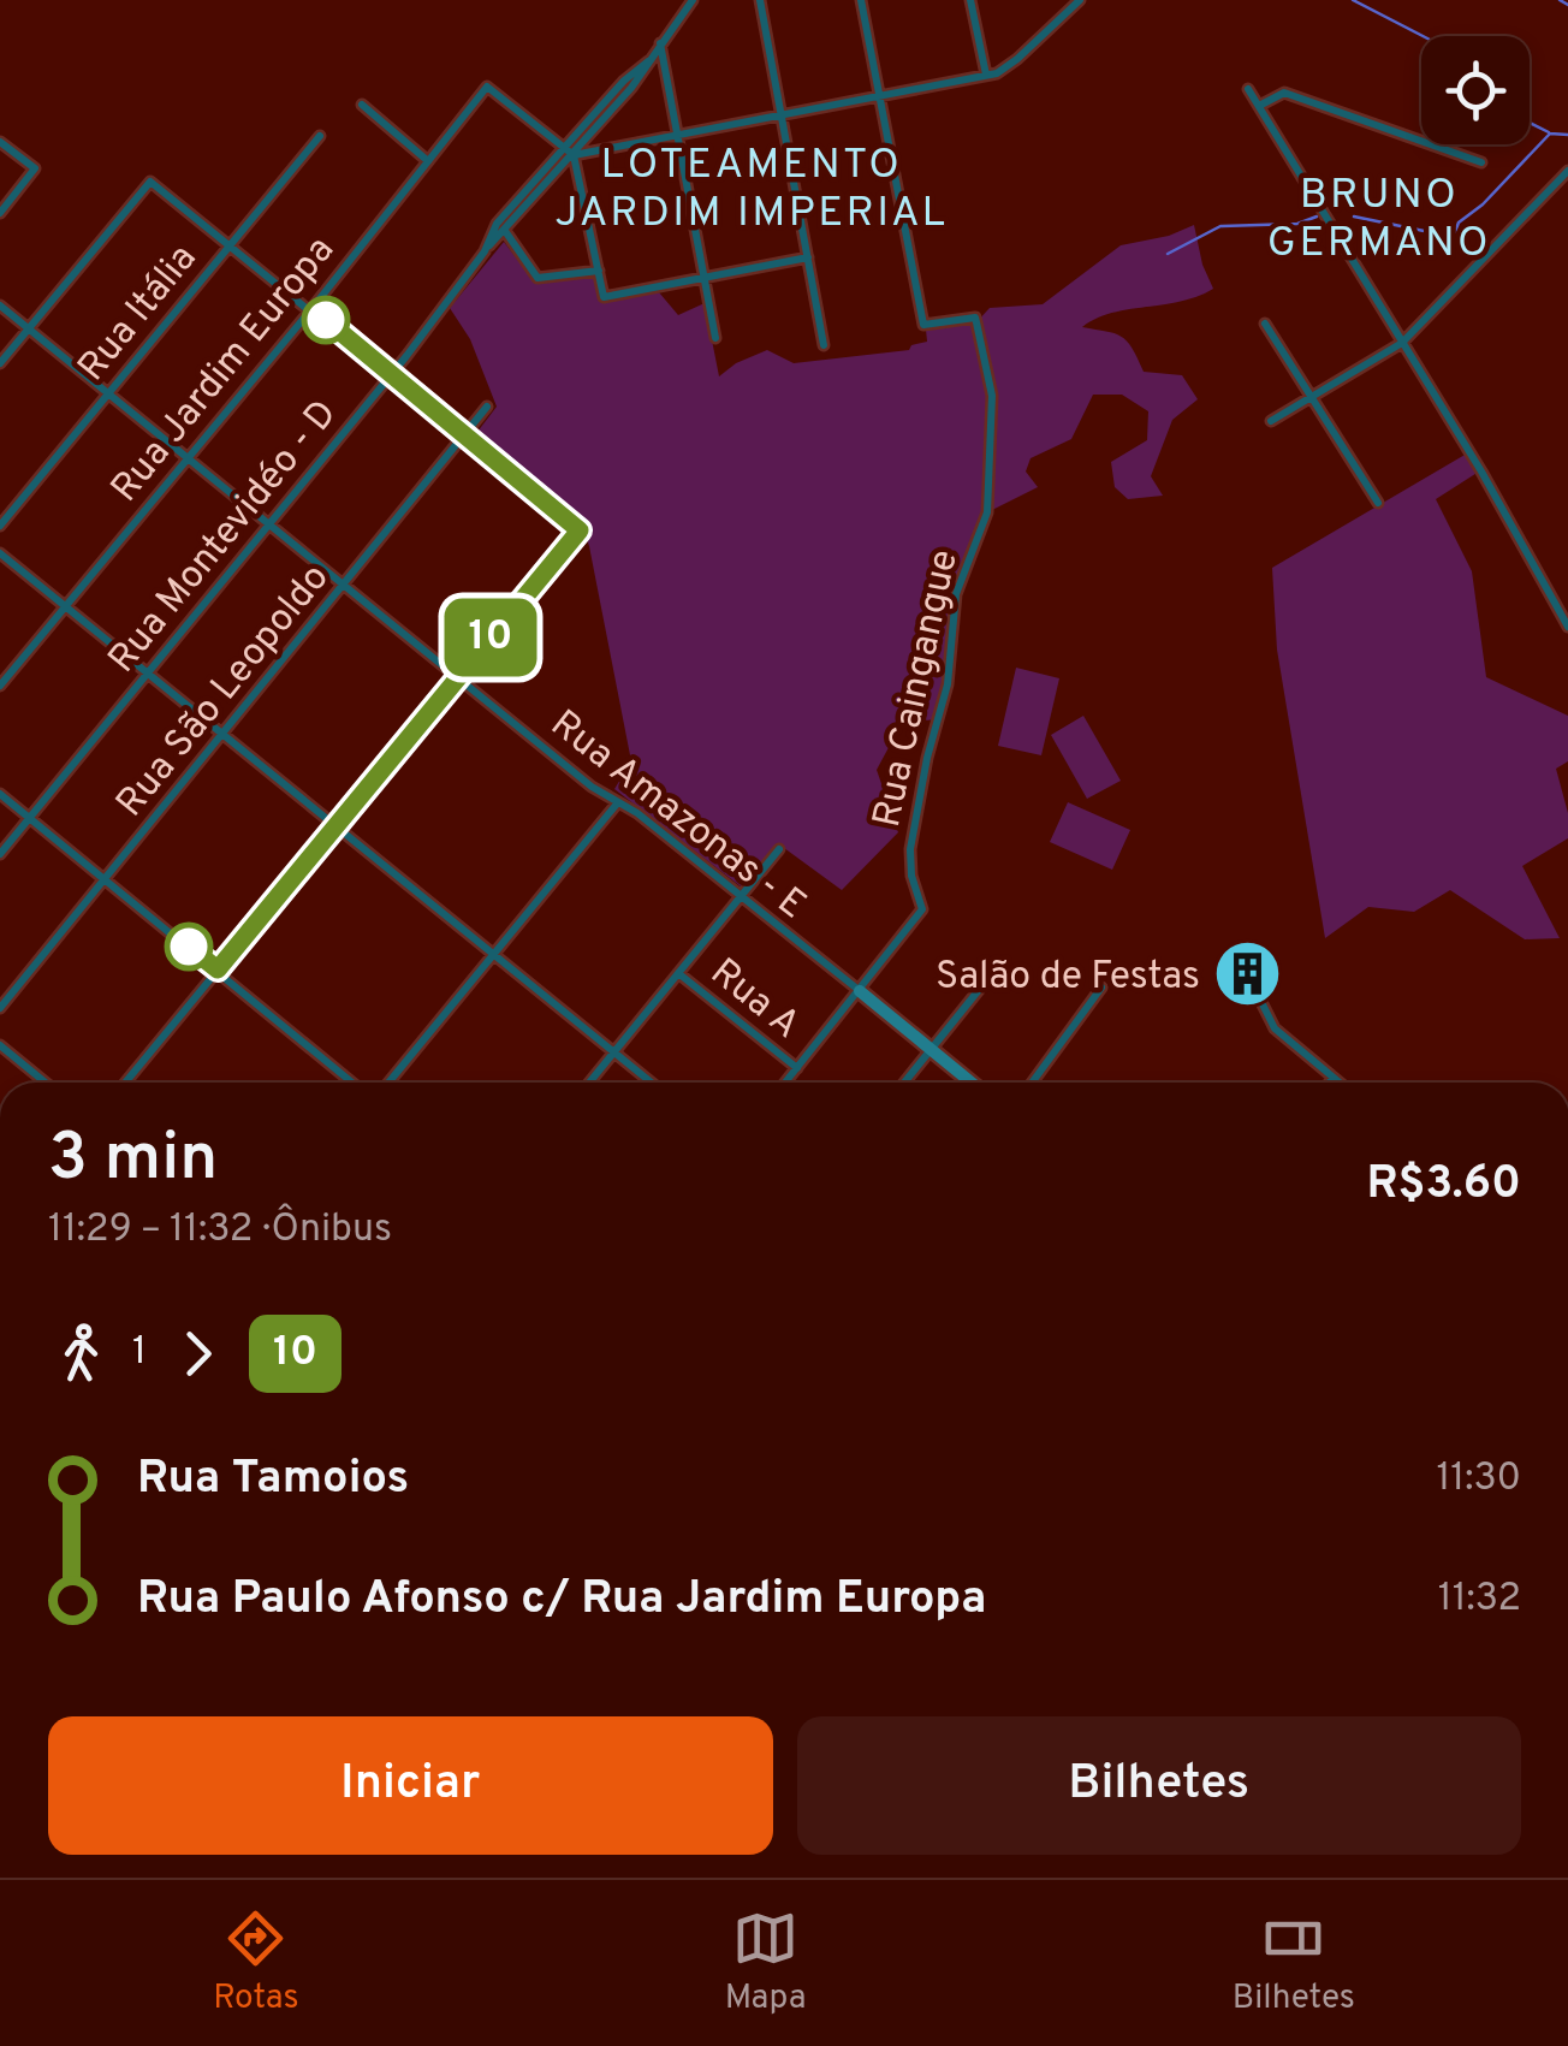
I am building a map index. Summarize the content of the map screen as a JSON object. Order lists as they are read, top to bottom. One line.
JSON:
{"streets":{"street":["Rua Itália","Rua Jardim Europa","Rua Montevidéo - D","Rua Caingangue","Rua São Leopoldo","Rua Amazonas - E","Rua A"]},"crossings":[["Rua Itália","Rua Amazonas - E"],["Rua Jardim Europa","Rua Montevidéo - D"],["Rua Jardim Europa","Rua Amazonas - E"],["Rua Montevidéo - D","Rua Amazonas - E"],["Rua Caingangue","Rua Amazonas - E"],["Rua Caingangue","Rua A"],["Rua São Leopoldo","Rua Amazonas - E"]],"districts":["LOTEAMENTO JARDIM IMPERIAL","BRUNO GERMANO"],"places":{"building":["Salão de Festas"]},"lines":["bus line 10"],"page":{"on_map":"10","heading":["3 min","11:29 – 11:32 · Ônibus","R$3.60"],"legs":["1","10"],"list":[{"name":"Rua Tamoios","value":"11:30"},{"name":"Rua Paulo Afonso c/ Rua Jardim Europa","value":"11:32"}],"buttons":["Iniciar","Bilhetes"],"tabs":["Rotas","Mapa","Bilhetes"]}}
